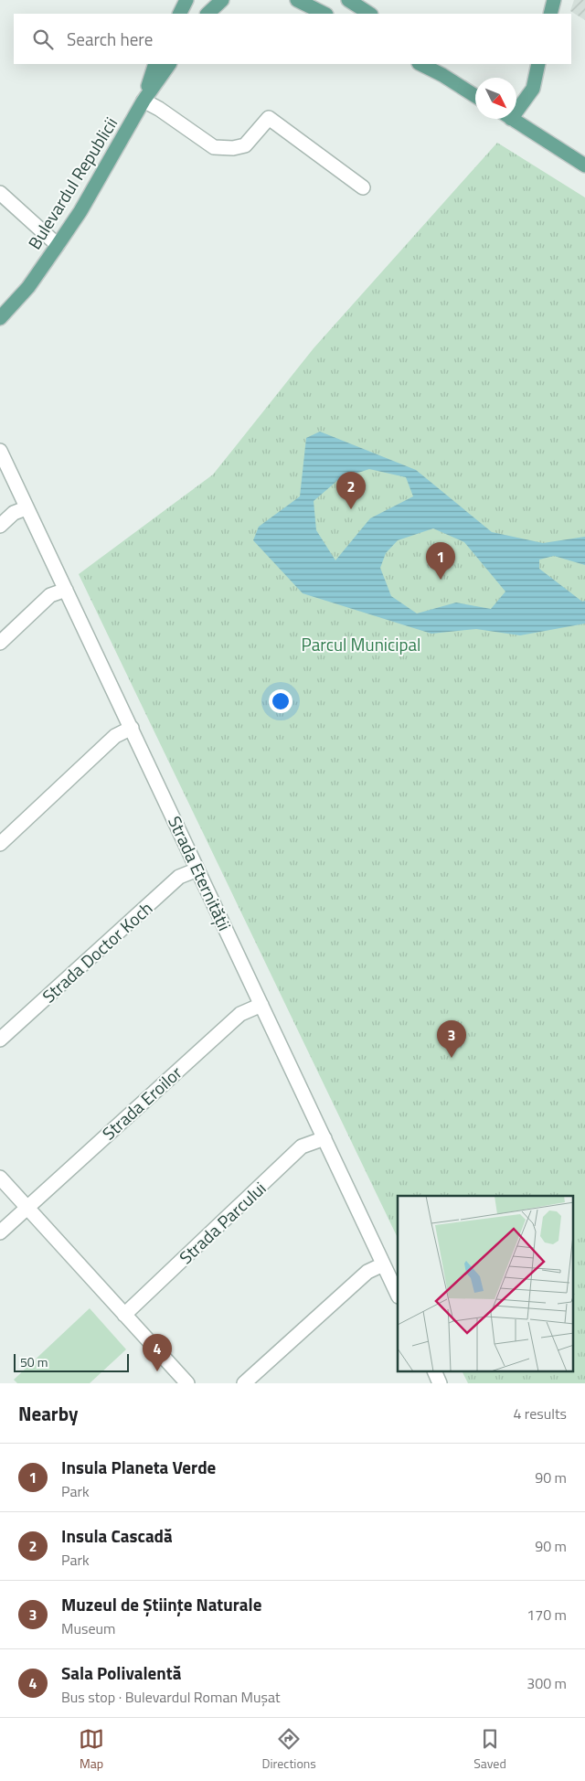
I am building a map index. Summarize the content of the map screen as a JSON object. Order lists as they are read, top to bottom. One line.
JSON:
{"streets":{"main road":["Bulevardul Republicii"],"street":["Strada Eternității","Strada Doctor Koch","Strada Eroilor","Strada Parcului"]},"crossings":[["Strada Eternității","Strada Doctor Koch"],["Strada Eternității","Strada Eroilor"],["Strada Eternității","Strada Parcului"]],"parks":["Parcul Municipal"],"scale_bar":"50 m","north":"bottom right","page":{"search":"Search here","pins":["2","1","3","4"],"scale":"50 m","heading":["Nearby","4 results"],"list":[{"mark":"1","name":"Insula Planeta Verde","note":"Park","value":"90 m"},{"mark":"2","name":"Insula Cascadă","note":"Park","value":"90 m"},{"mark":"3","name":"Muzeul de Științe Naturale","note":"Museum","value":"170 m"},{"mark":"4","name":"Sala Polivalentă","note":"Bus stop · Bulevardul Roman Mușat","value":"300 m"}],"nav":["Map","Directions","Saved"]}}
